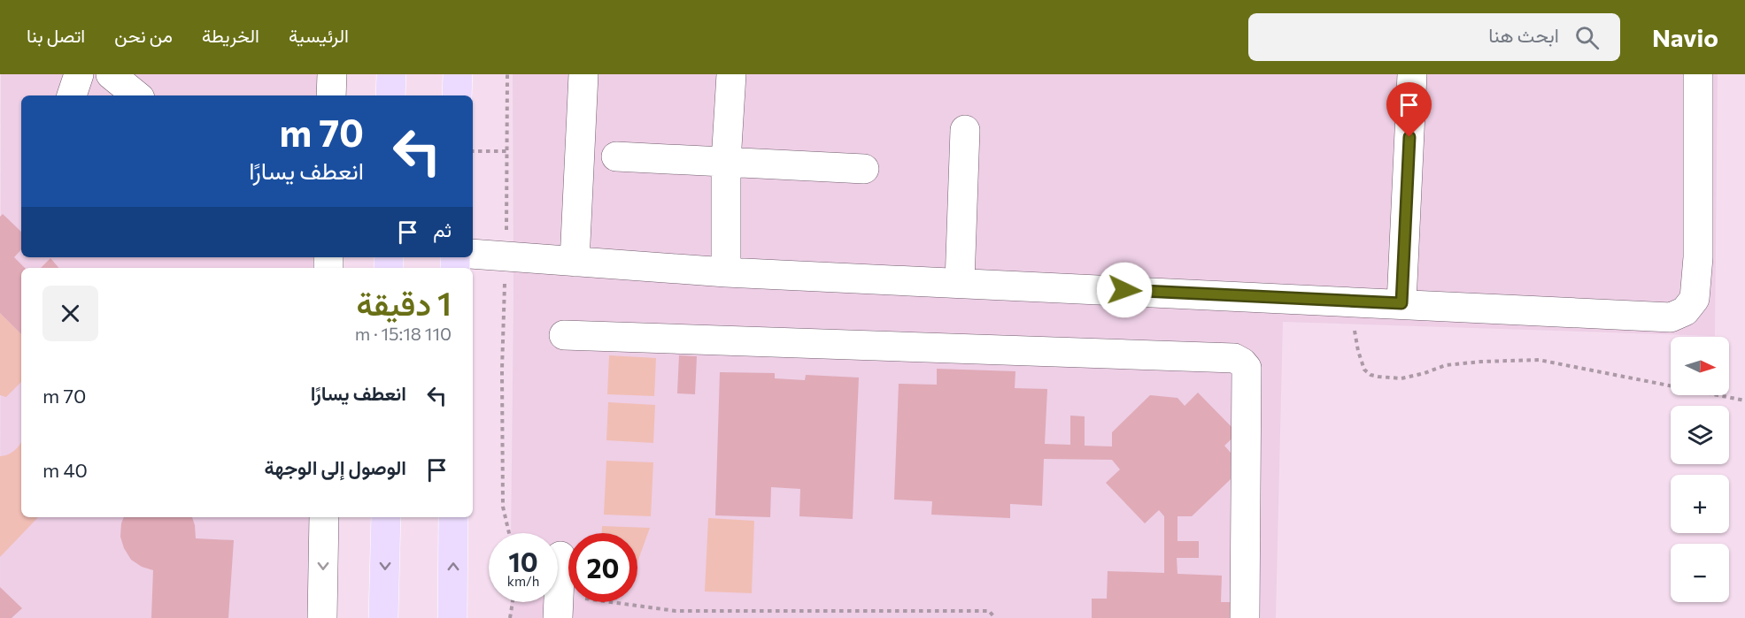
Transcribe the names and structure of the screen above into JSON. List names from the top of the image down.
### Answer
{
  "north": "right",
  "page": {
    "header": "Navio",
    "search": "ابحث هنا",
    "nav": [
      "الرئيسية",
      "الخريطة",
      "من نحن",
      "اتصل بنا"
    ],
    "turn": ["70 m", "انعطف يسارًا"],
    "then": "ثم",
    "heading": ["1 دقيقة", "110 m · 15:18"],
    "map_buttons": ["+", "−"],
    "list": [
      {
        "name": "انعطف يسارًا",
        "value": "70 m"
      },
      {
        "name": "الوصول إلى الوجهة",
        "value": "40 m"
      }
    ],
    "speed": "10 km/h",
    "limit": "20"
  }
}
